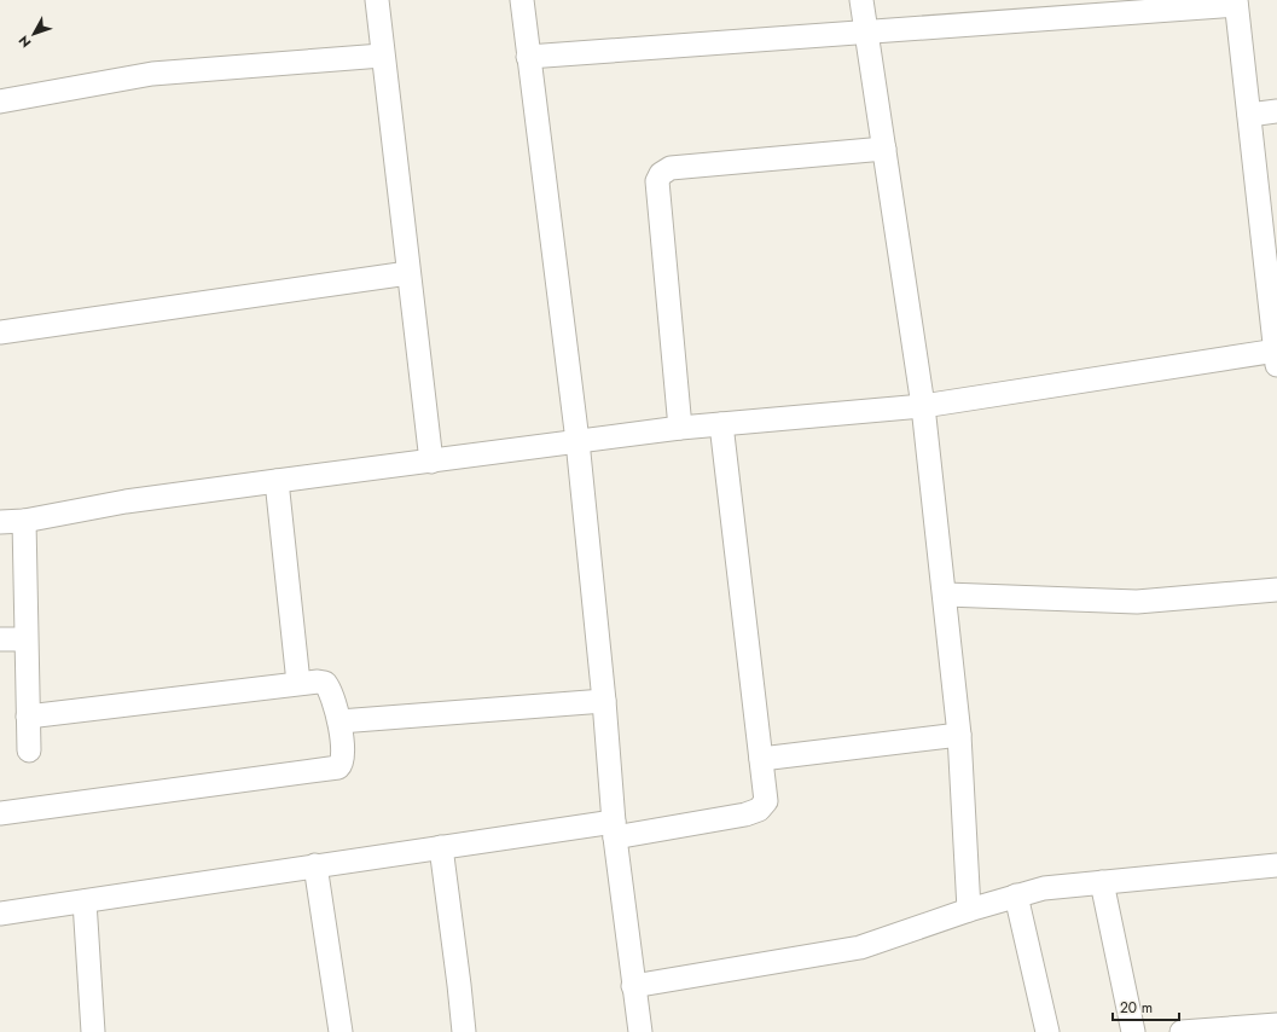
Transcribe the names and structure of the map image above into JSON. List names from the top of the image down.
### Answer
{
  "scale_bar": "20 m",
  "north": "bottom left"
}
